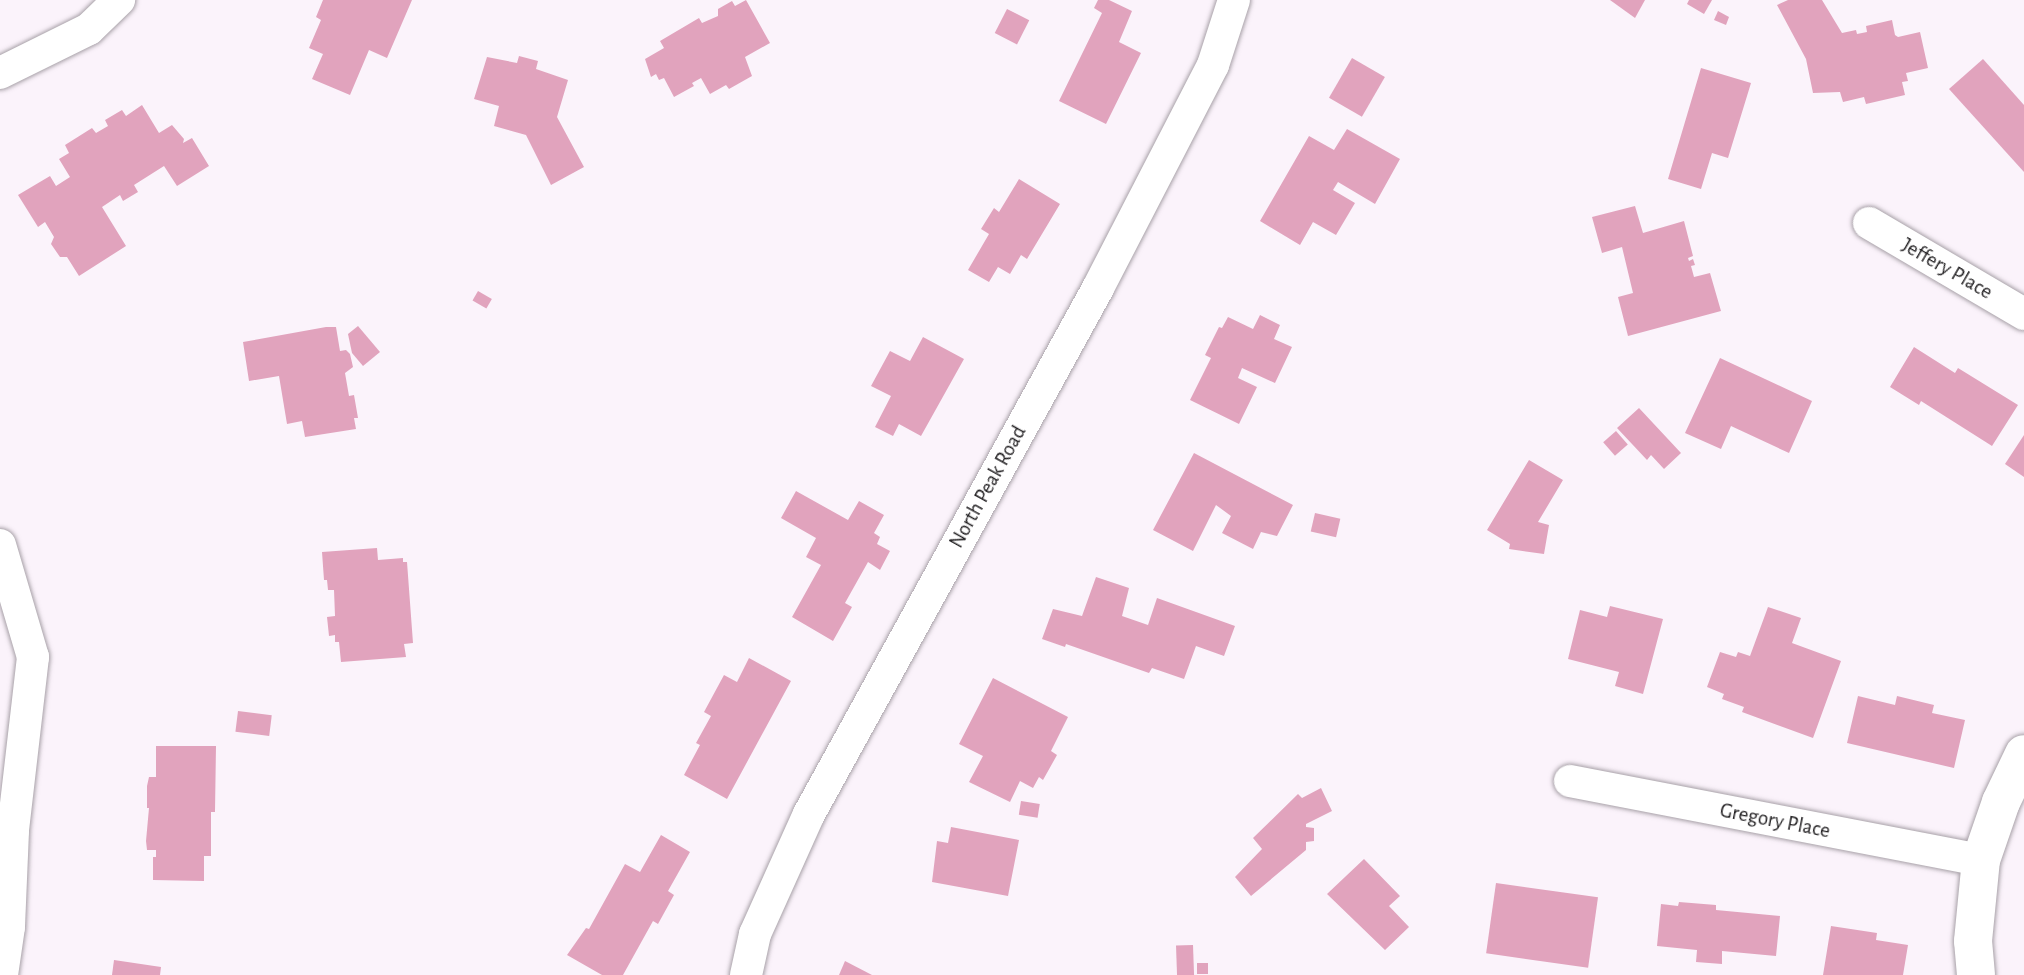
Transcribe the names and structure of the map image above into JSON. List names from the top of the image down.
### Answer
{
  "streets": {
    "street": ["Jeffery Place", "North Peak Road", "Gregory Place"]
  }
}
